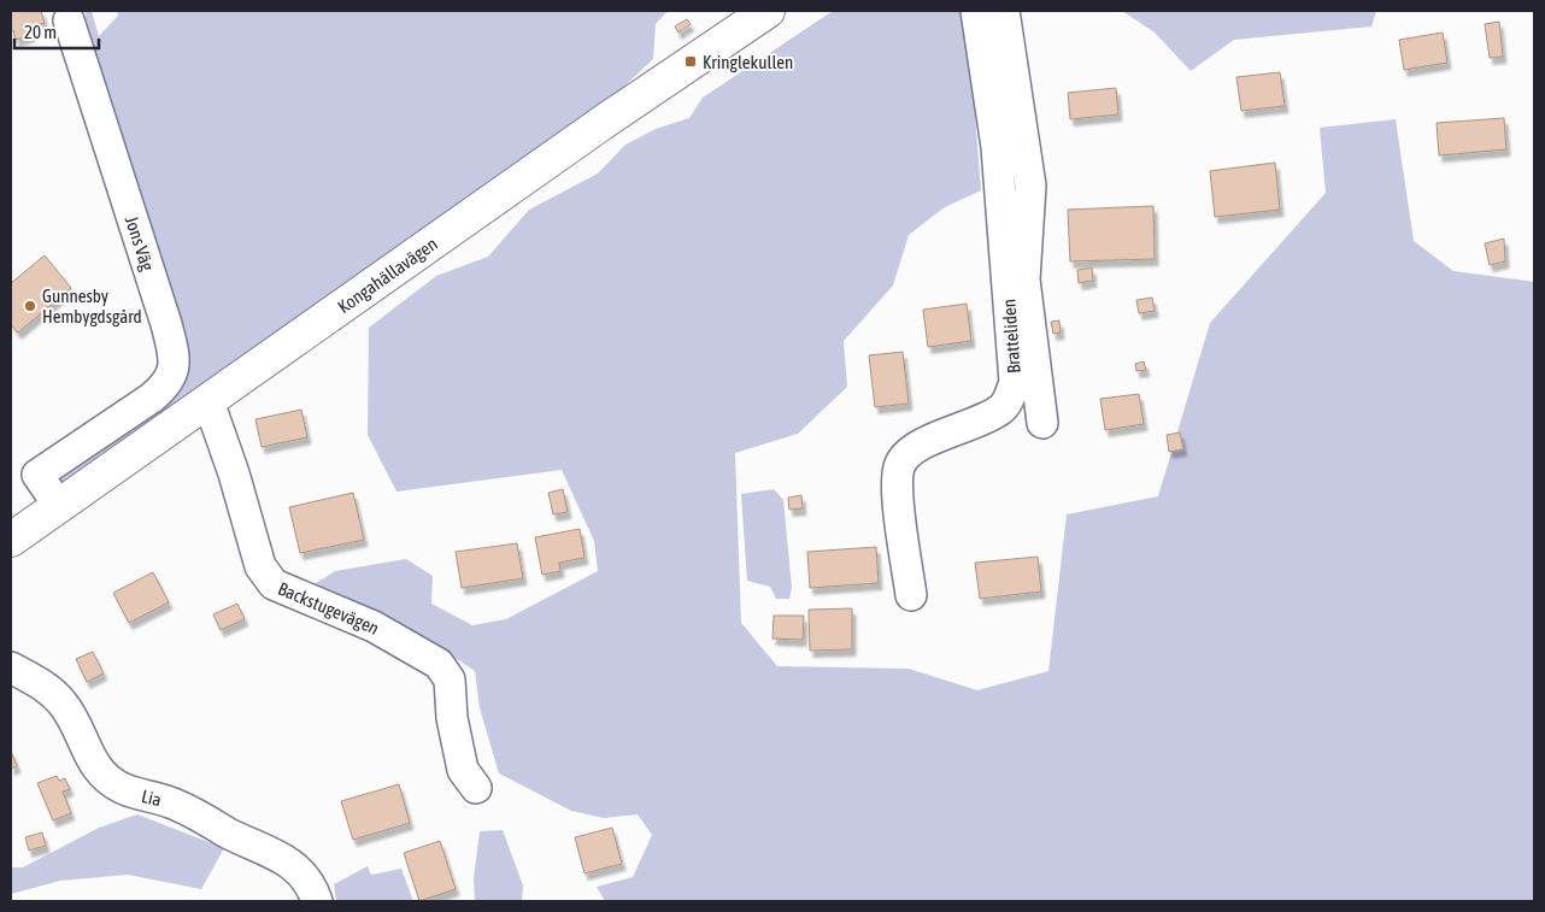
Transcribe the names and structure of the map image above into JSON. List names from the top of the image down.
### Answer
{
  "streets": {
    "main road": ["Kongahällavägen"],
    "street": [
      "Jons Väg",
      "Bratteliden",
      "Backstugevägen",
      "Lia"
    ]
  },
  "crossings": [
    ["Jons Väg", "Kongahällavägen"],
    ["Kongahällavägen", "Backstugevägen"]
  ],
  "places": {
    "transit": ["Kringlekullen"],
    "other": ["Gunnesby Hembygdsgård"]
  },
  "scale_bar": "20 m"
}
